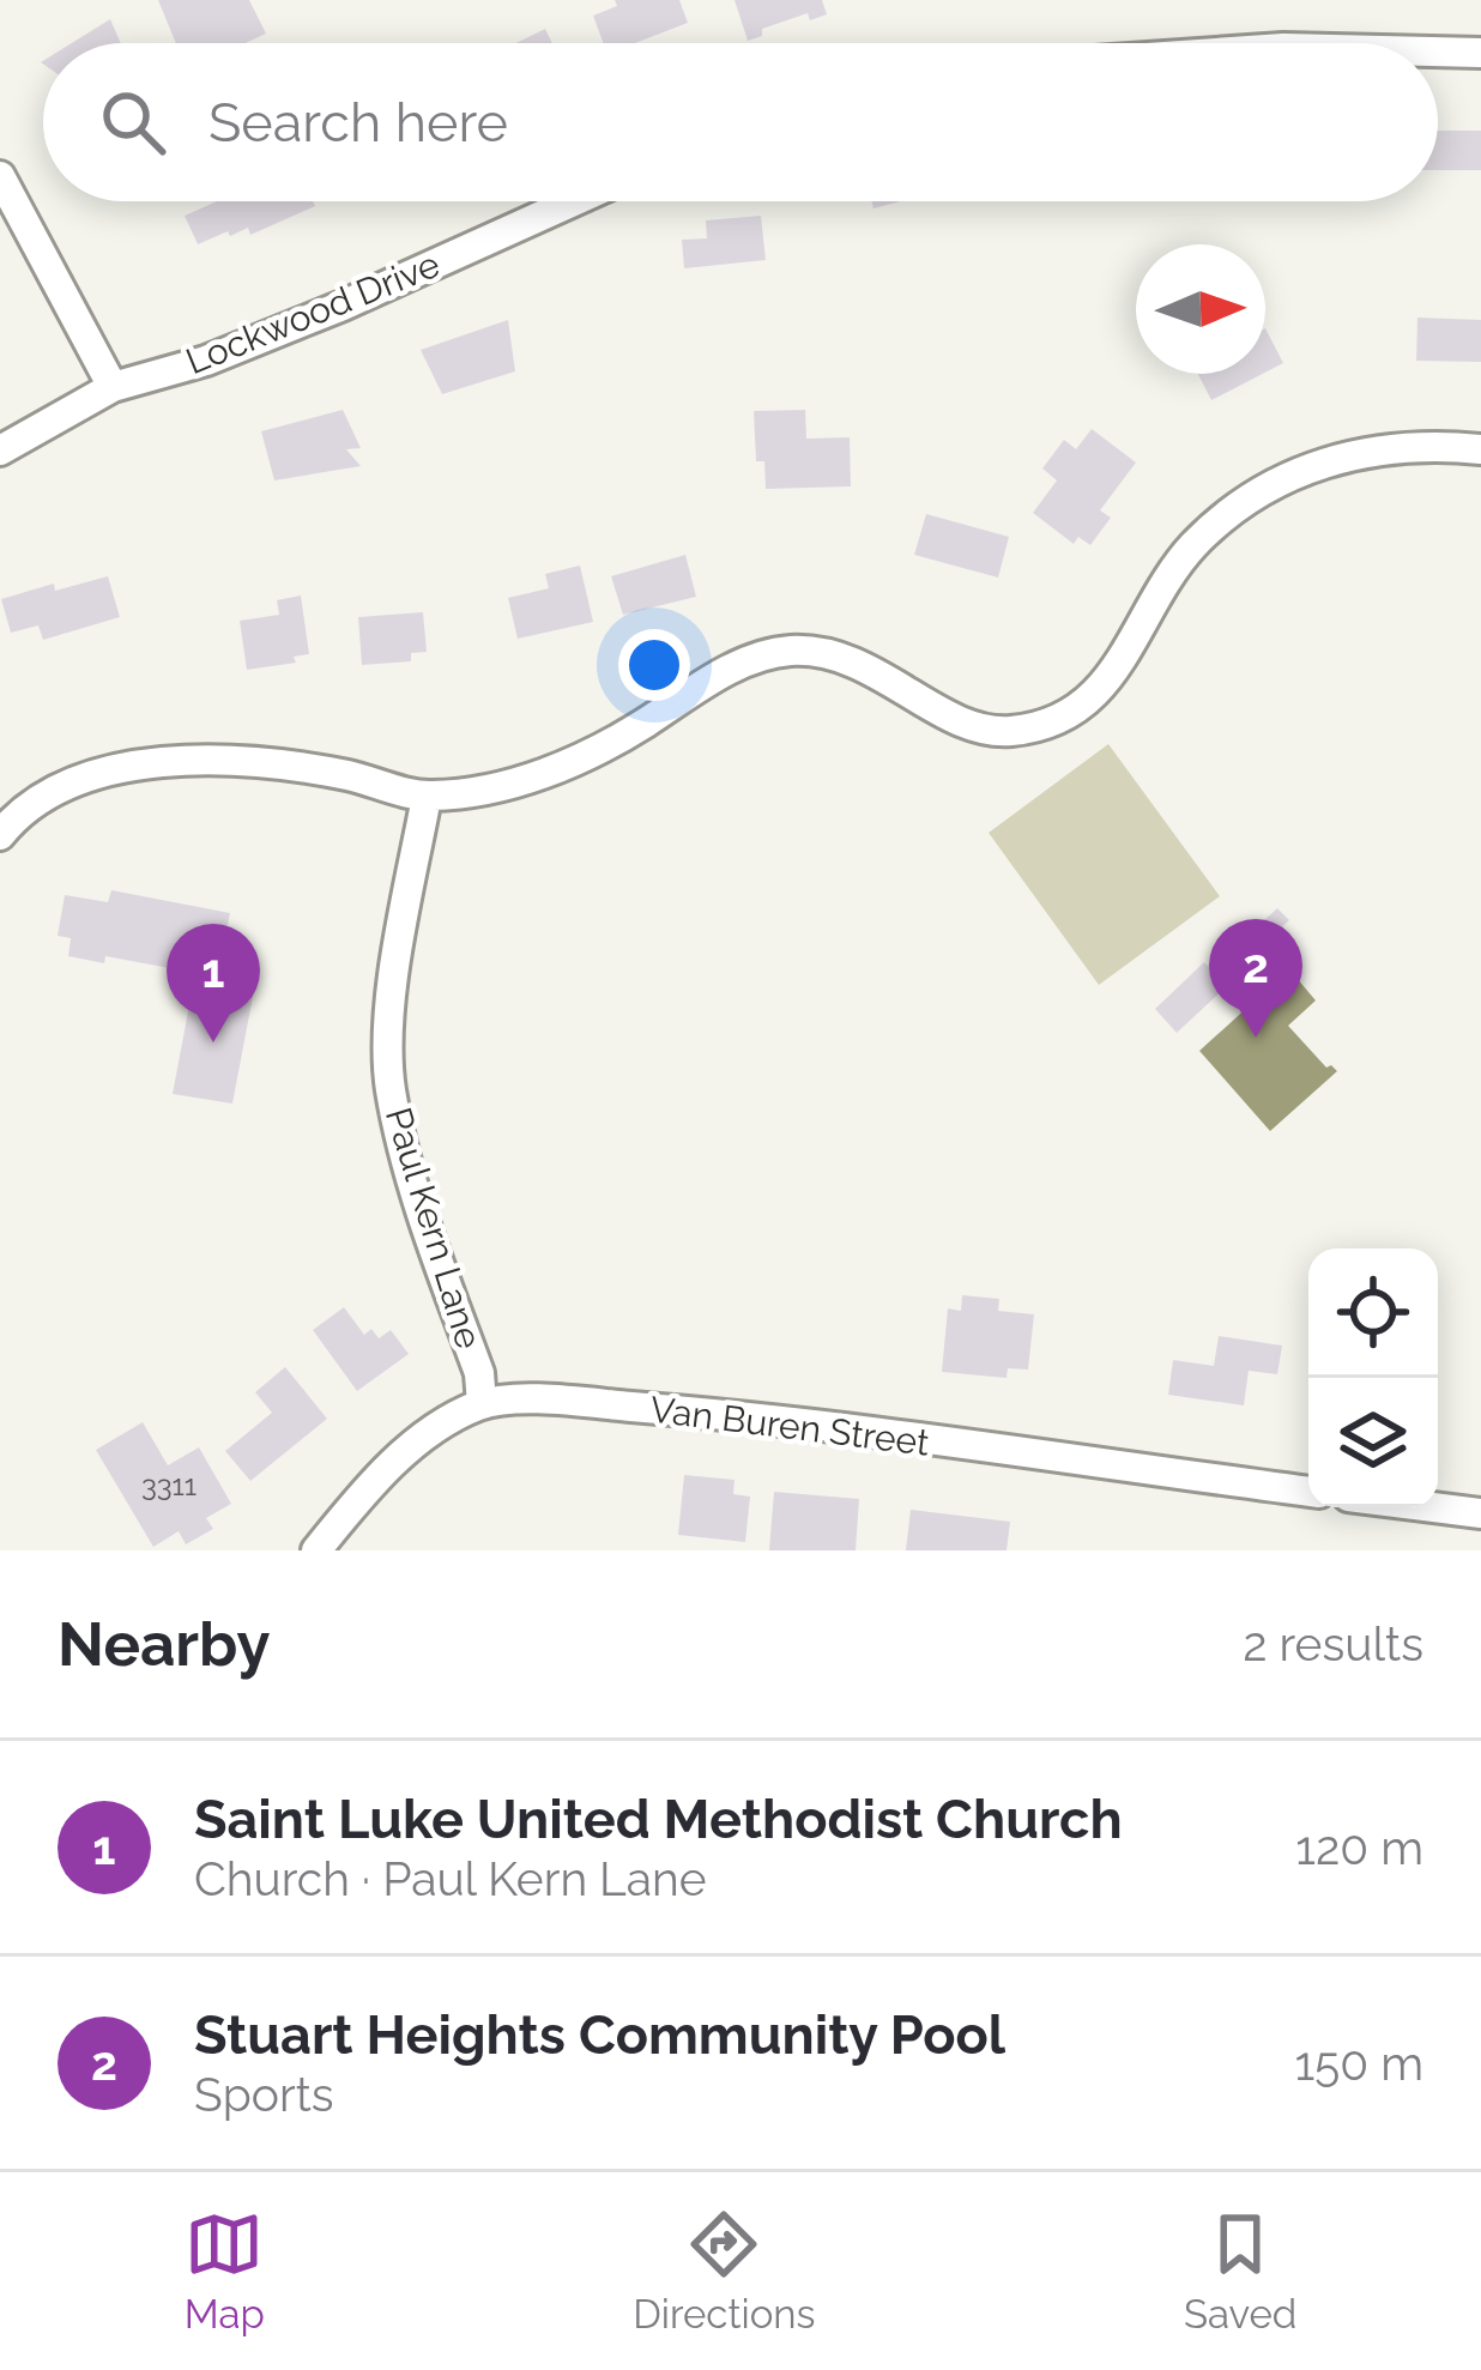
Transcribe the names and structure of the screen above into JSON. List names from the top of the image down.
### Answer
{
  "streets": {
    "street": ["Lockwood Drive", "Paul Kern Lane", "Van Buren Street"]
  },
  "crossings": [
    ["Paul Kern Lane", "Van Buren Street"]
  ],
  "house_numbers": ["3311"],
  "north": "right",
  "page": {
    "search": "Search here",
    "pins": ["2", "1"],
    "heading": ["Nearby", "2 results"],
    "list": [
      {
        "mark": "1",
        "name": "Saint Luke United Methodist Church",
        "note": "Church · Paul Kern Lane",
        "value": "120 m"
      },
      {
        "mark": "2",
        "name": "Stuart Heights Community Pool",
        "note": "Sports",
        "value": "150 m"
      }
    ],
    "nav": ["Map", "Directions", "Saved"]
  }
}
